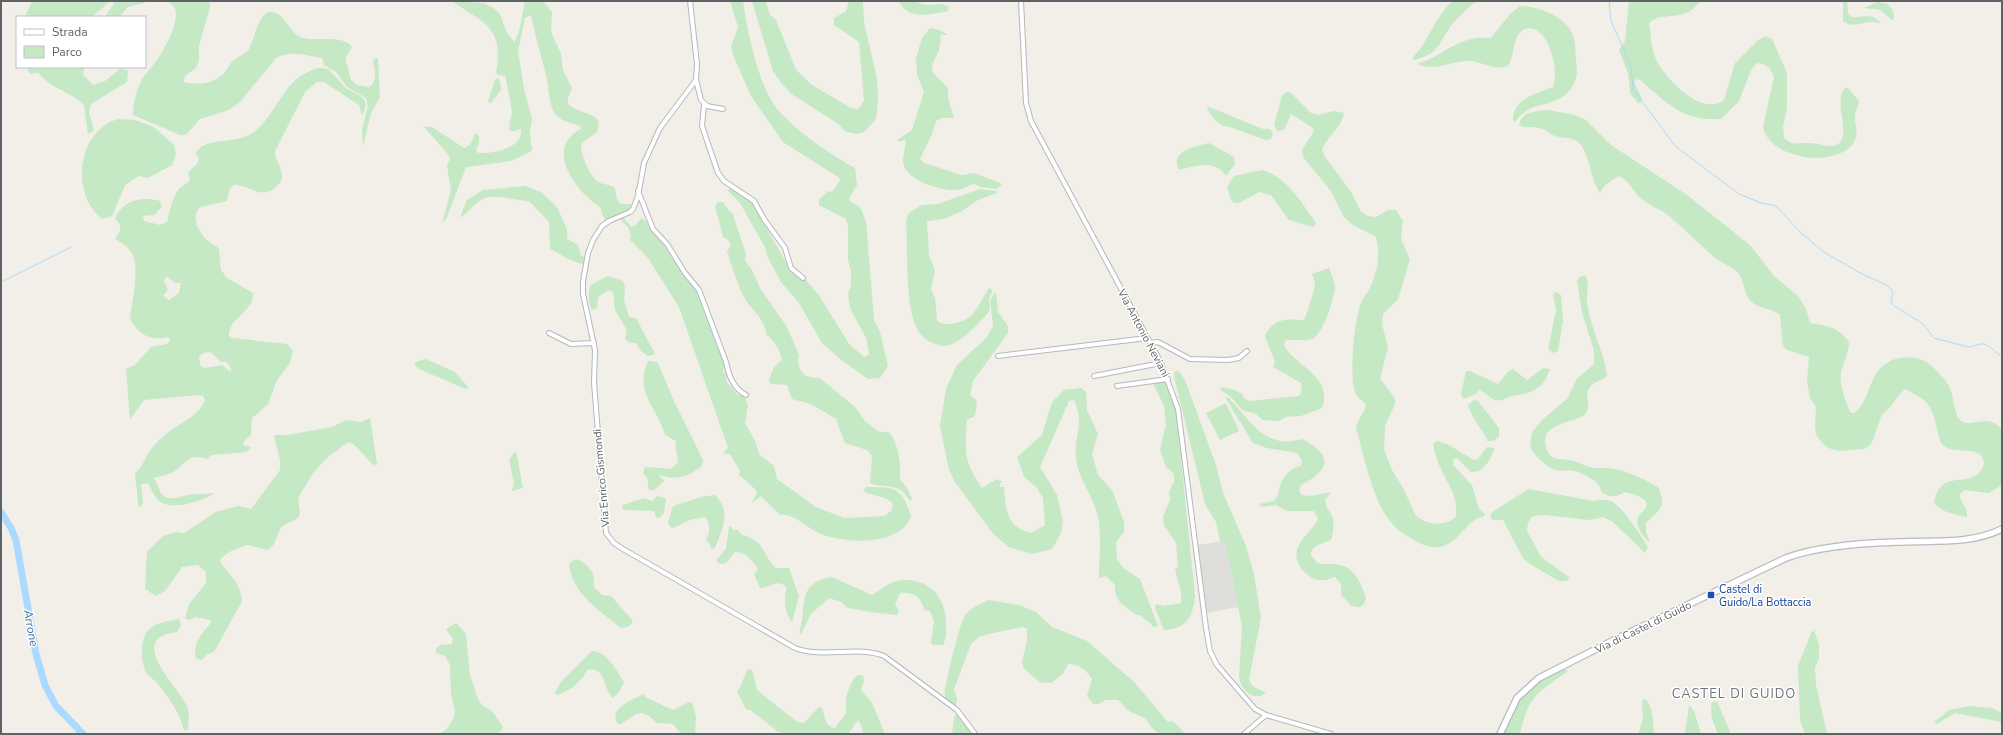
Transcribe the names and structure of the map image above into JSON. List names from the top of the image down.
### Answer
{
  "streets": {
    "street": ["Via Antonio Neviani", "Via Enrico Gismondi", "Via di Castel di Guido"]
  },
  "districts": ["CASTEL DI GUIDO"],
  "water": ["Arrone"],
  "places": {
    "transit": ["Castel di Guido/La Bottaccia"]
  },
  "legend": ["Strada", "Parco"]
}
